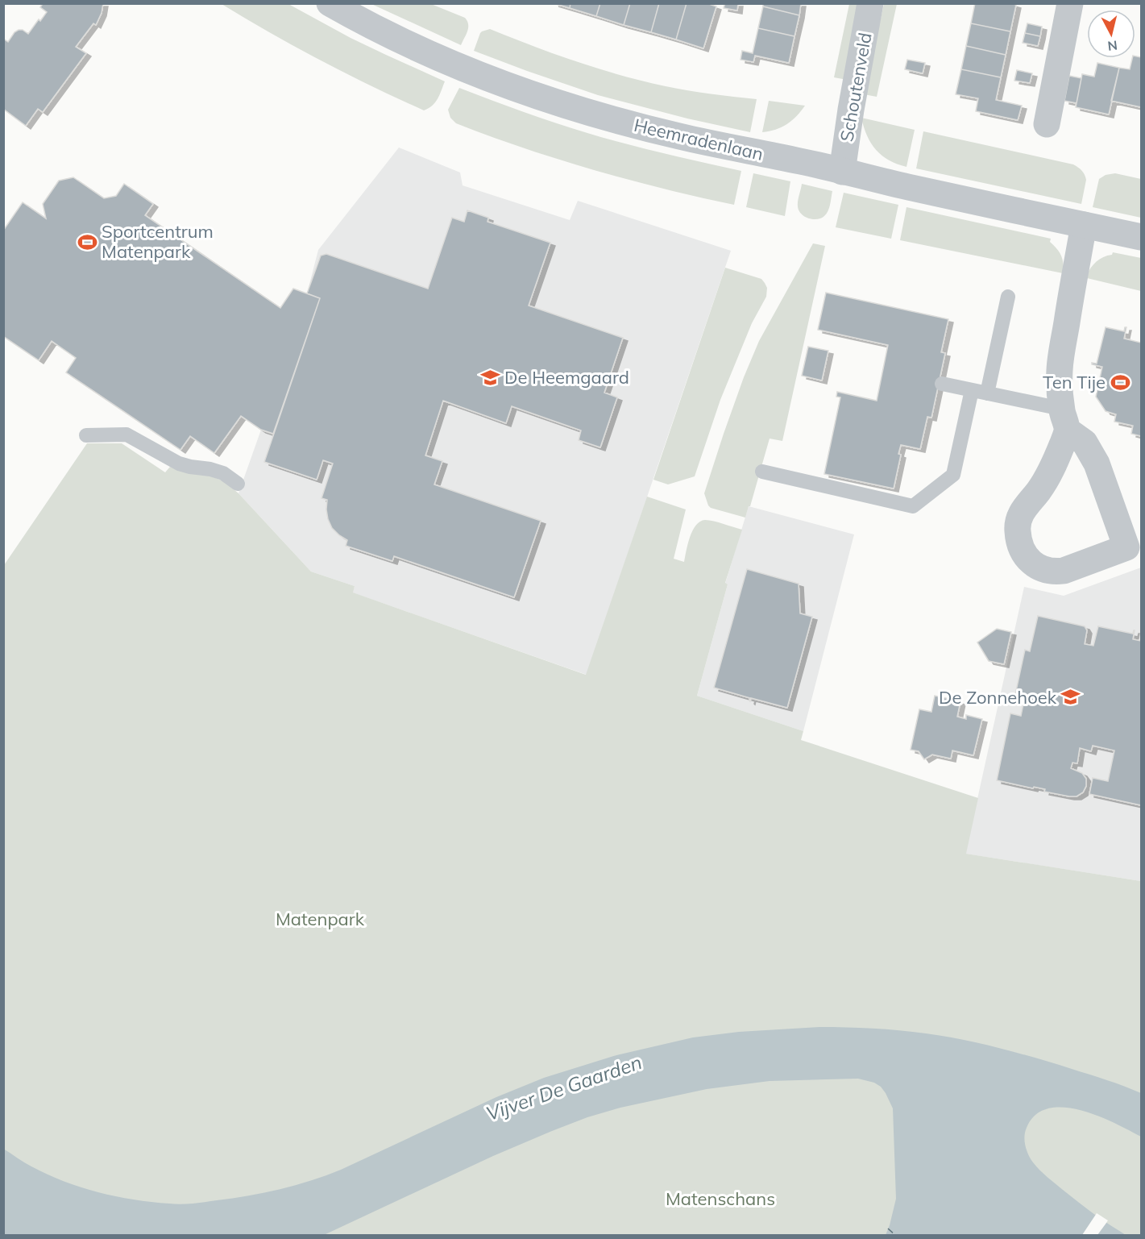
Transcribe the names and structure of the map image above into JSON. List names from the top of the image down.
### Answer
{
  "streets": {
    "street": ["Schoutenveld", "Heemradenlaan"]
  },
  "crossings": [
    ["Schoutenveld", "Heemradenlaan"]
  ],
  "water": ["Vijver De Gaarden"],
  "parks": ["Matenpark", "Matenschans"],
  "places": {
    "sports": ["Sportcentrum Matenpark", "Ten Tije"],
    "school or university": ["De Heemgaard", "De Zonnehoek"]
  },
  "north": "bottom"
}
